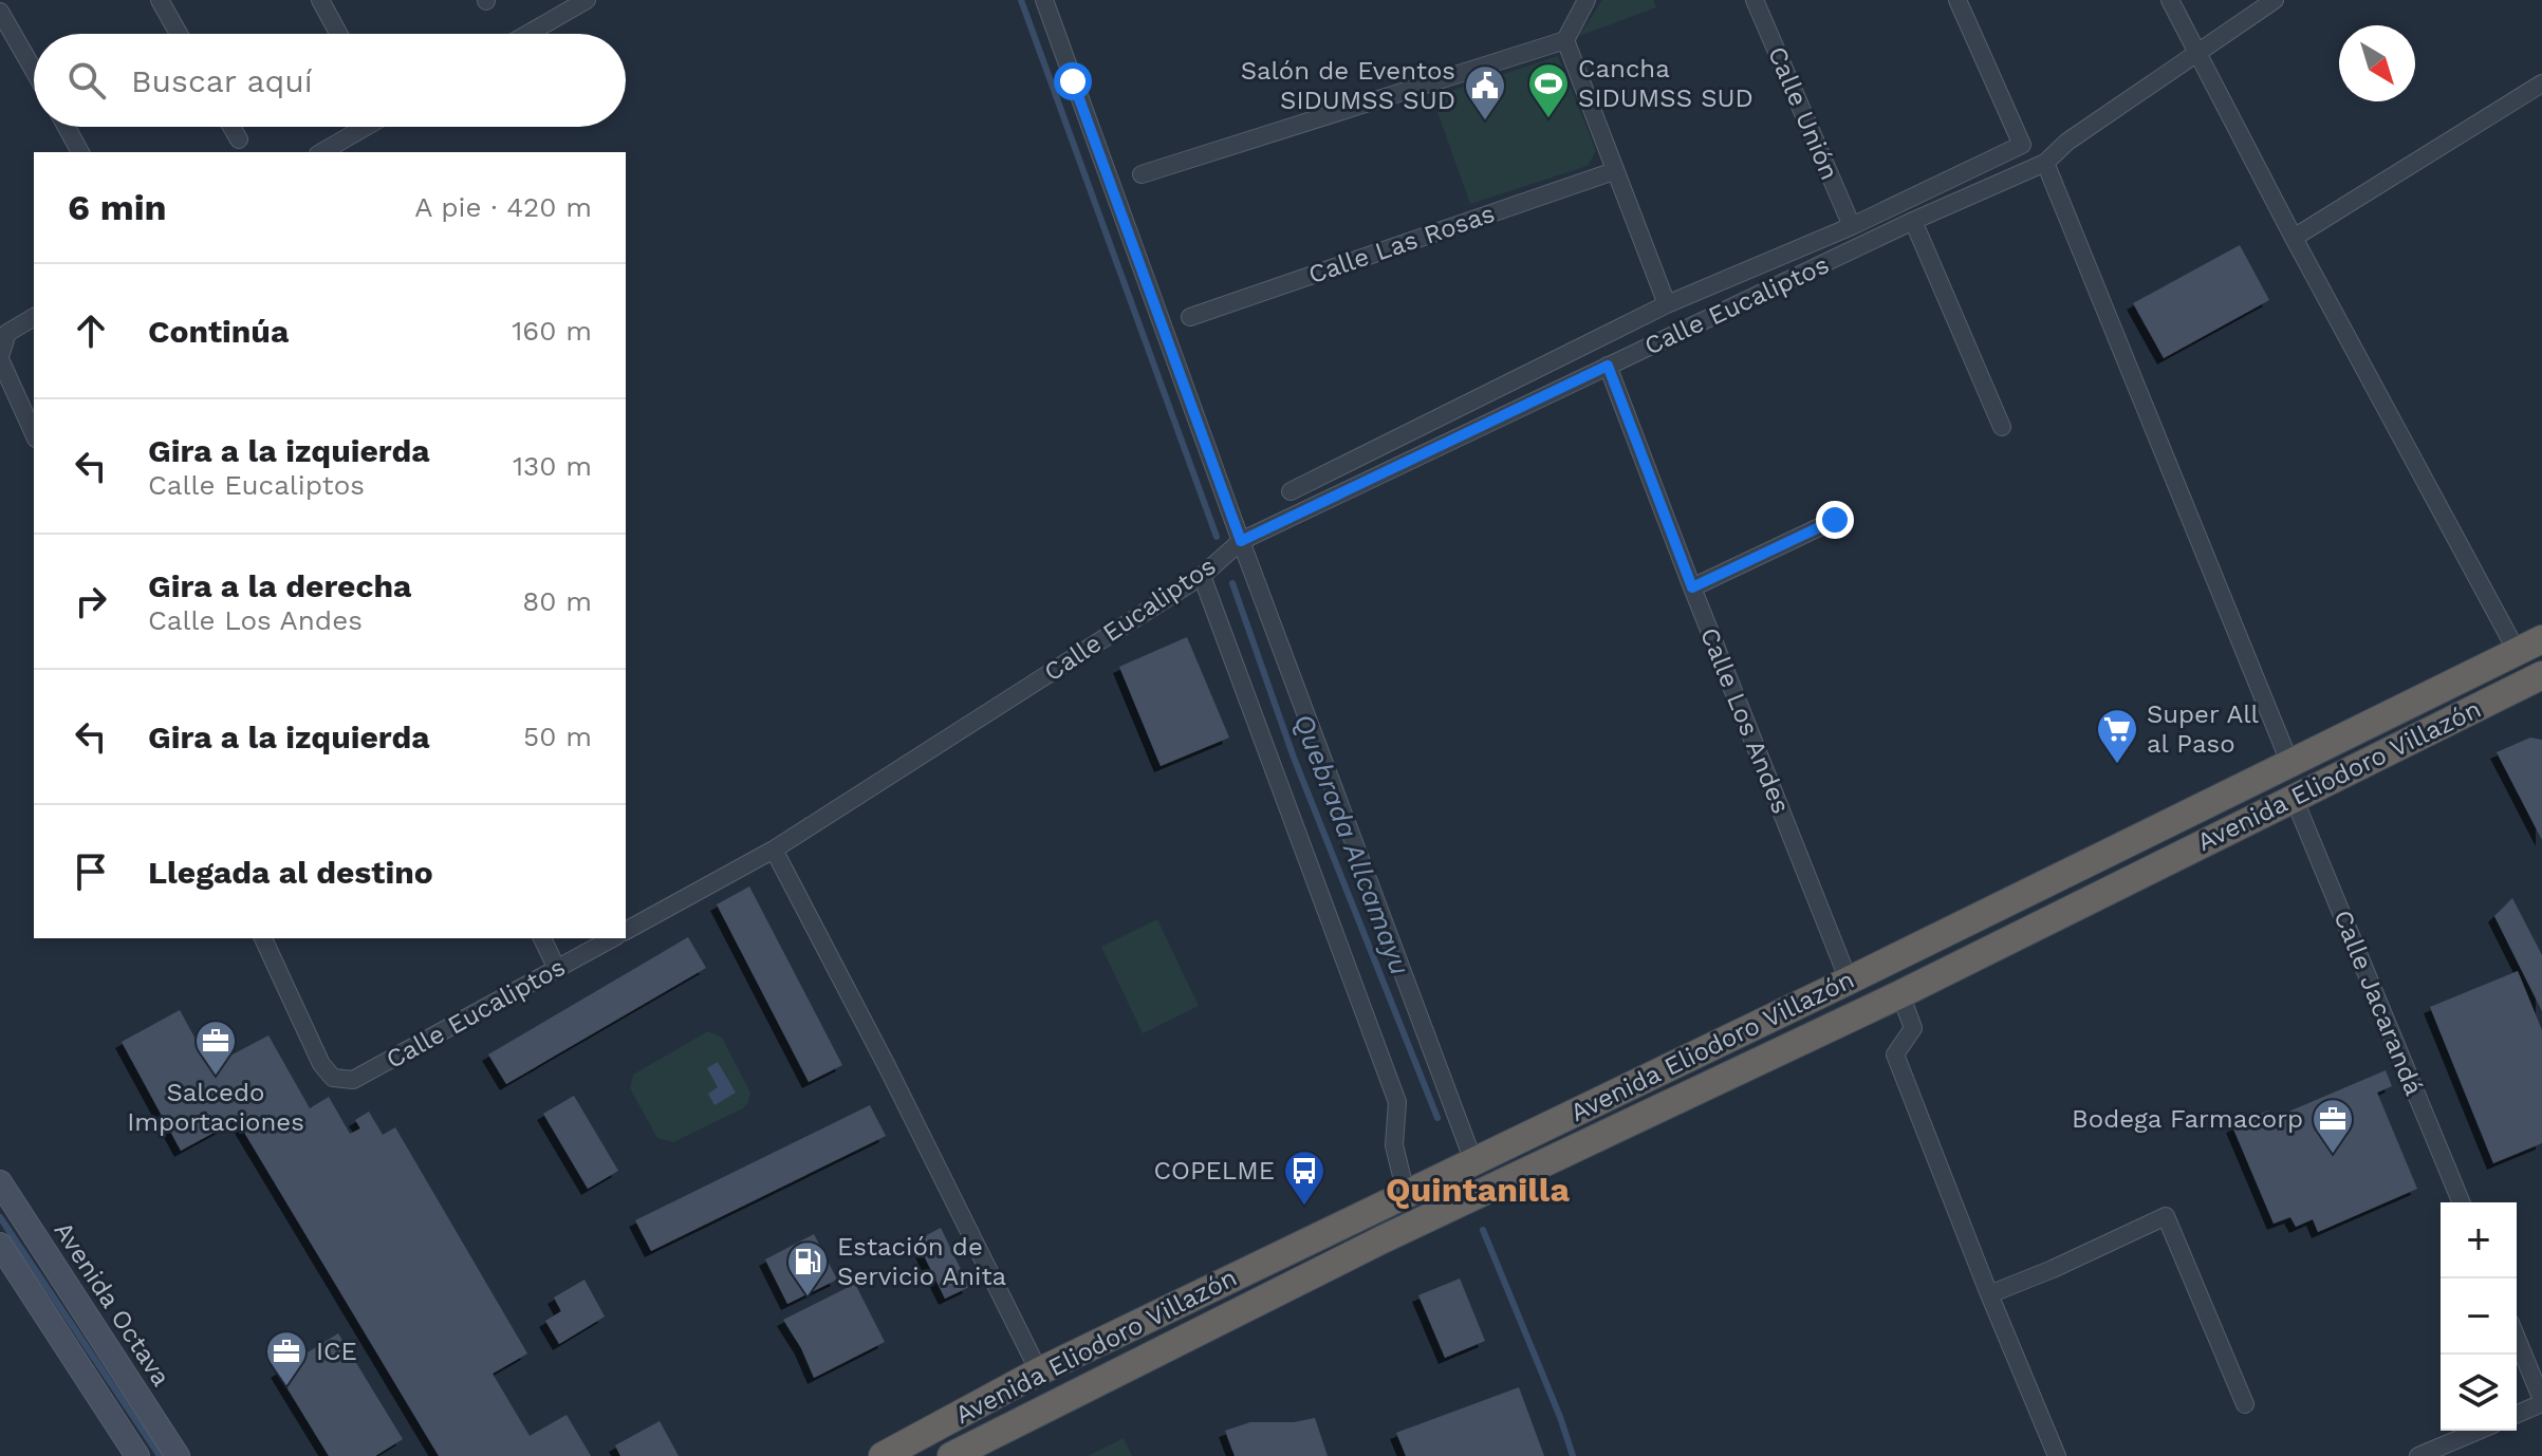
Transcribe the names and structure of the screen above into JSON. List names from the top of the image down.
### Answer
{
  "streets": {
    "highway": ["Avenida Eliodoro Villazón"],
    "main road": ["Avenida Octava"],
    "street": [
      "Calle Unión",
      "Calle Las Rosas",
      "Calle Eucaliptos",
      "Calle Los Andes",
      "Calle Jacarandá"
    ]
  },
  "crossings": [
    ["Calle Unión", "Calle Eucaliptos"],
    ["Calle Eucaliptos", "Calle Los Andes"],
    ["Calle Los Andes", "Avenida Eliodoro Villazón"],
    ["Avenida Eliodoro Villazón", "Calle Jacarandá"]
  ],
  "districts": ["Quintanilla"],
  "water": ["Quebrada Allcamayu"],
  "places": {
    "sports": ["Cancha SIDUMSS SUD"],
    "public building": ["Salón de Eventos SIDUMSS SUD"],
    "supermarket": ["Super All al Paso"],
    "office": ["Salcedo Importaciones", "Bodega Farmacorp", "ICE"],
    "bus stop": ["COPELME"],
    "fuel station": ["Estación de Servicio Anita"]
  },
  "north": "bottom right",
  "page": {
    "search": "Buscar aquí",
    "heading": ["6 min", "A pie · 420 m"],
    "list": [
      ["Continúa", "160 m"],
      ["Gira a la izquierda", "Calle Eucaliptos", "130 m"],
      ["Gira a la derecha", "Calle Los Andes", "80 m"],
      ["Gira a la izquierda", "50 m"],
      "Llegada al destino"
    ],
    "map_buttons": ["+", "−"]
  }
}
